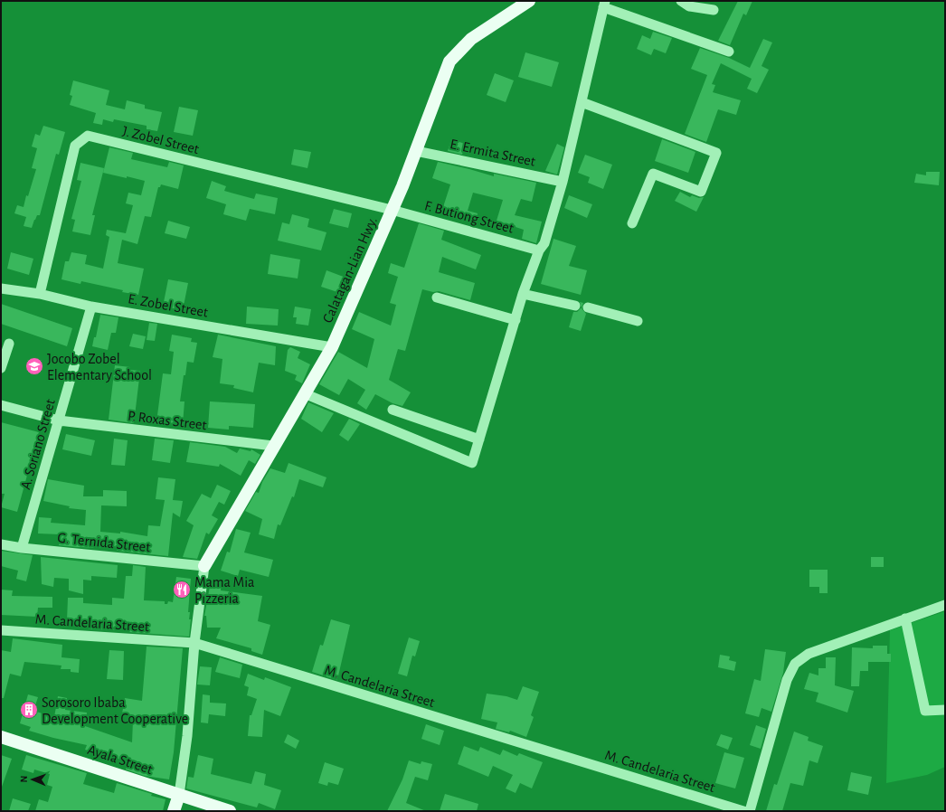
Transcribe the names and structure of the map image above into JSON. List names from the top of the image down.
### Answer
{
  "streets": {
    "main road": ["Calatagan-Lian Hwy.", "Ayala Street"],
    "street": [
      "J. Zobel Street",
      "E. Ermita Street",
      "F. Butiong Street",
      "E. Zobel Street",
      "P. Roxas Street",
      "A. Soriano Street",
      "G. Ternida Street",
      "M. Candelaria Street"
    ]
  },
  "crossings": [
    ["J. Zobel Street", "F. Butiong Street"],
    ["J. Zobel Street", "Calatagan-Lian Hwy."],
    ["J. Zobel Street", "E. Zobel Street"],
    ["E. Ermita Street", "Calatagan-Lian Hwy."],
    ["F. Butiong Street", "Calatagan-Lian Hwy."],
    ["Calatagan-Lian Hwy.", "E. Zobel Street"],
    ["Calatagan-Lian Hwy.", "P. Roxas Street"],
    ["Calatagan-Lian Hwy.", "G. Ternida Street"],
    ["E. Zobel Street", "A. Soriano Street"],
    ["P. Roxas Street", "A. Soriano Street"],
    ["A. Soriano Street", "G. Ternida Street"]
  ],
  "places": {
    "school or university": ["Jocobo Zobel Elementary School"],
    "restaurant": ["Mama Mia Pizzeria"],
    "building": ["Sorosoro Ibaba Development Cooperative"]
  },
  "north": "left"
}
